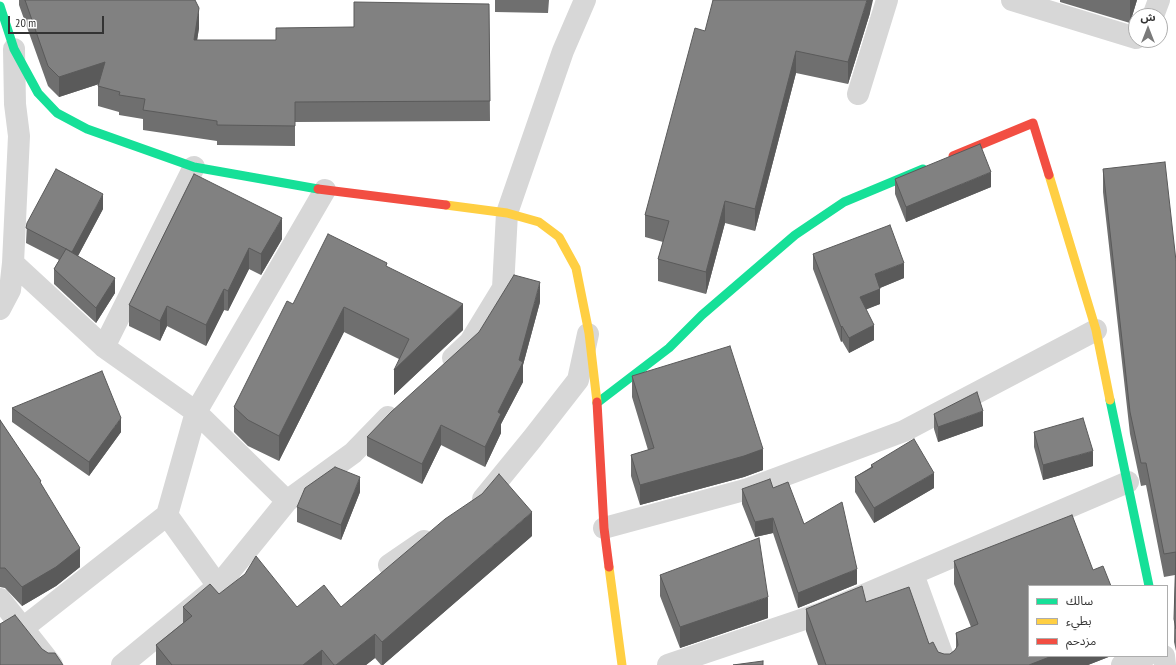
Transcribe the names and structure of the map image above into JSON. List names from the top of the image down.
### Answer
{
  "legend": ["سالك", "بطيء", "مزدحم"],
  "scale_bar": "20 m",
  "north": "top"
}
